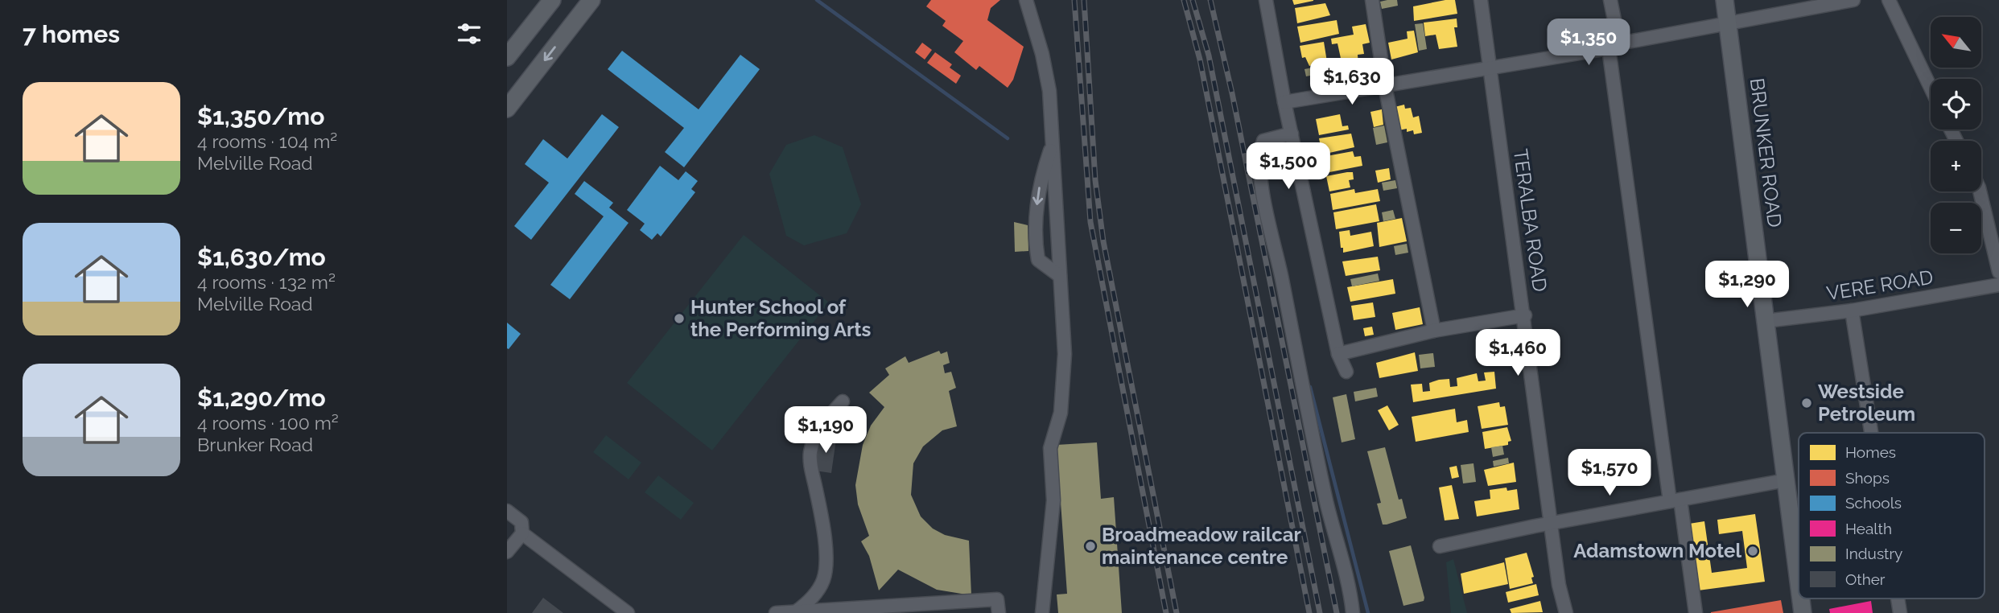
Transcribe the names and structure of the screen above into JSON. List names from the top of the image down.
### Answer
{
  "streets": {
    "main road": ["BRUNKER ROAD"],
    "street": ["TERALBA ROAD", "VERE ROAD"]
  },
  "crossings": [
    ["BRUNKER ROAD", "VERE ROAD"]
  ],
  "places": [
    "Hunter School of the Performing Arts",
    "Westside Petroleum",
    "Broadmeadow railcar maintenance centre",
    "Adamstown Motel"
  ],
  "legend": [
    "Homes",
    "Shops",
    "Schools",
    "Health",
    "Industry",
    "Other"
  ],
  "north": "top left",
  "page": {
    "heading": "7 homes",
    "map_buttons": ["+", "−"],
    "price": [
      "$1,350",
      "$1,630",
      "$1,500",
      "$1,290",
      "$1,460",
      "$1,190",
      "$1,570"
    ],
    "list": [
      {
        "name": "$1,350/mo",
        "note": "4 rooms · 104 m² · Melville Road"
      },
      {
        "name": "$1,630/mo",
        "note": "4 rooms · 132 m² · Melville Road"
      },
      {
        "name": "$1,290/mo",
        "note": "4 rooms · 100 m² · Brunker Road"
      }
    ]
  }
}
